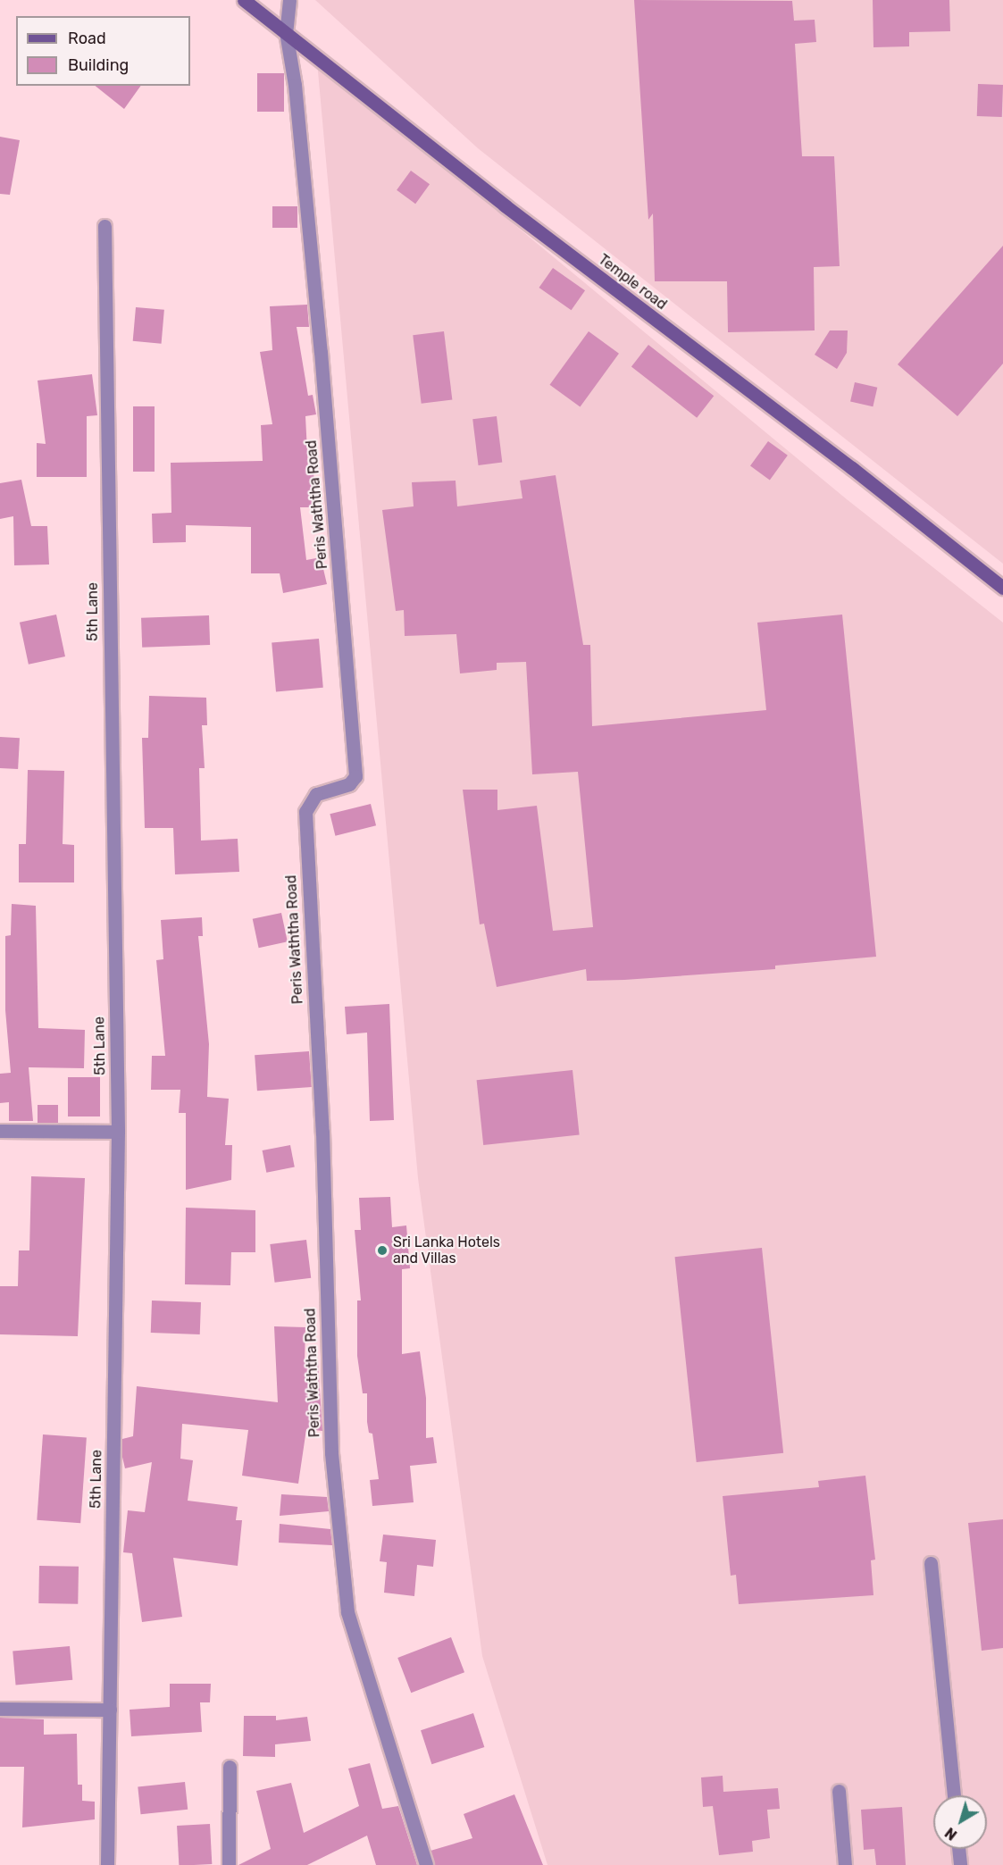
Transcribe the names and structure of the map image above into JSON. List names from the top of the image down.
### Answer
{
  "streets": {
    "street": ["Temple road", "Peris Waththa Road", "5th Lane"]
  },
  "crossings": [
    ["Temple road", "Peris Waththa Road"]
  ],
  "places": ["Sri Lanka Hotels and Villas"],
  "legend": ["Road", "Building"],
  "north": "bottom left"
}
